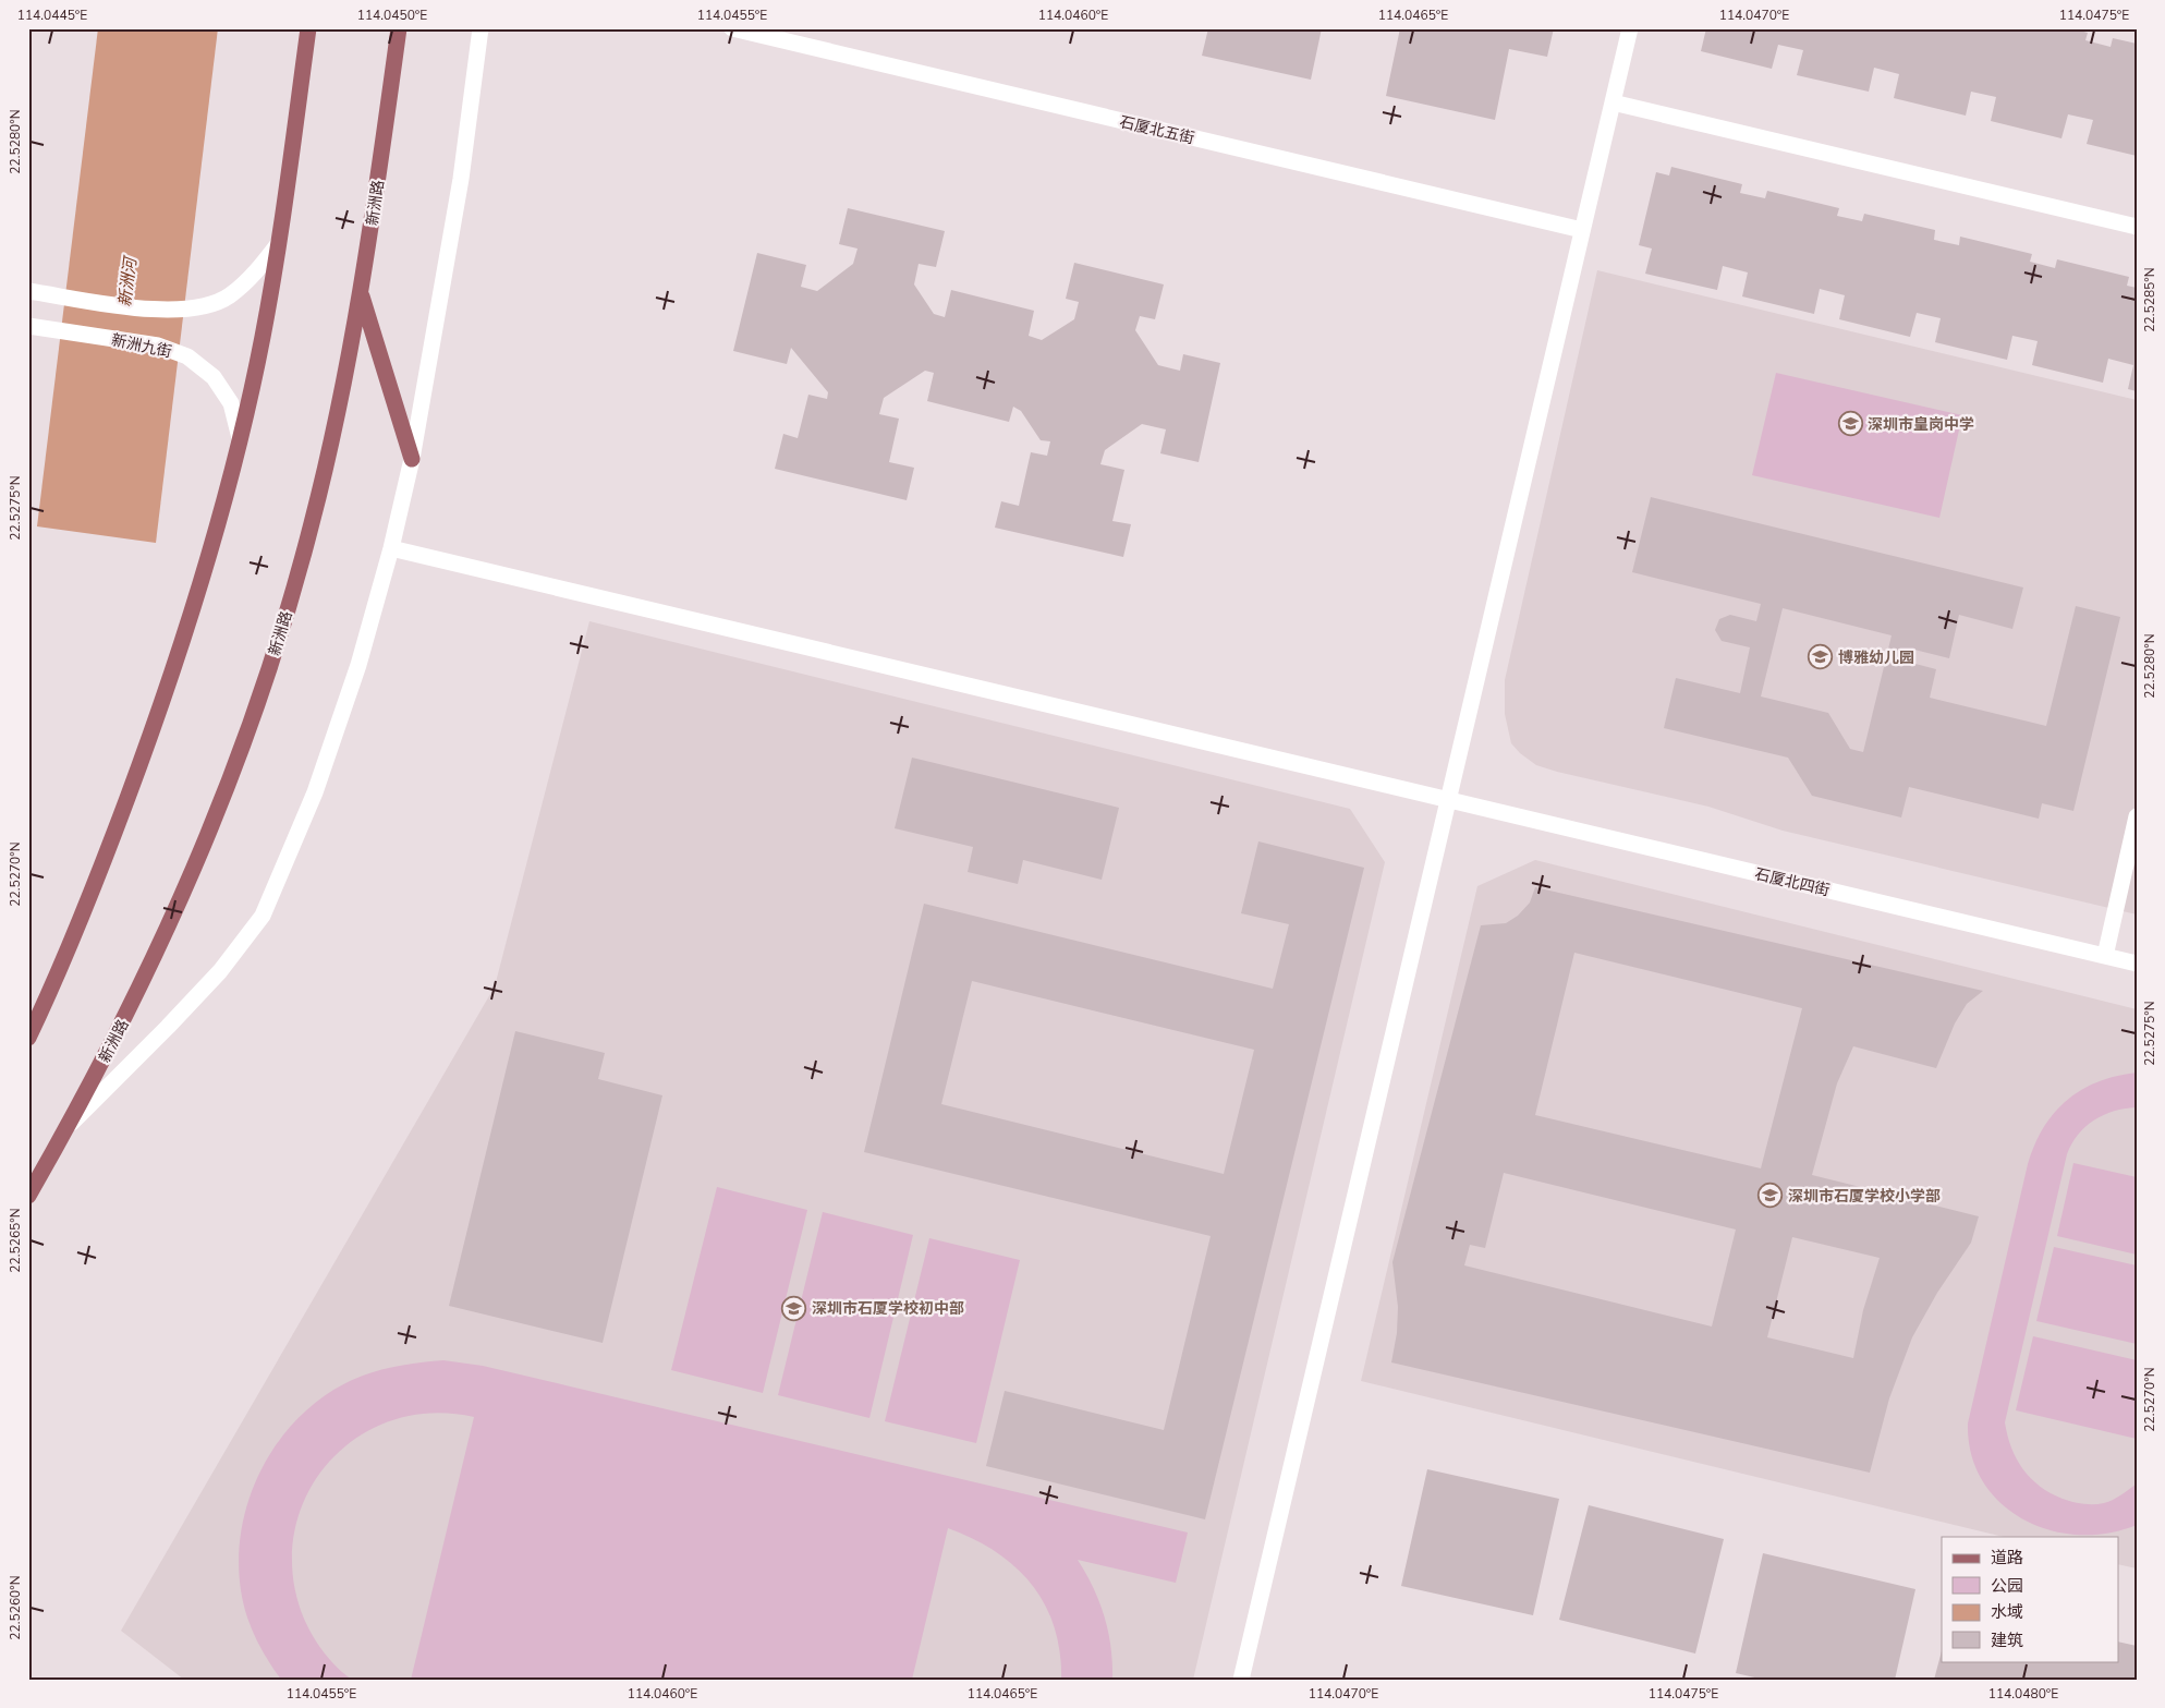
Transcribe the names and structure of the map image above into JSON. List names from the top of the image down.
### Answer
{
  "streets": {
    "main road": ["新洲路"],
    "street": ["石厦北五街", "新洲九街", "石厦北四街"]
  },
  "water": ["新洲河"],
  "places": {
    "school or university": [
      "深圳市皇岗中学",
      "博雅幼儿园",
      "深圳市石厦学校小学部",
      "深圳市石厦学校初中部"
    ]
  },
  "legend": [
    "道路",
    "公园",
    "水域",
    "建筑"
  ],
  "coordinates": [
    "114.0445°E",
    "114.0450°E",
    "114.0455°E",
    "114.0460°E",
    "114.0465°E",
    "114.0470°E",
    "114.0475°E",
    "22.5280°N",
    "22.5285°N",
    "22.5275°N",
    "22.5270°N",
    "22.5265°N",
    "22.5260°N",
    "114.0480°E"
  ]
}
